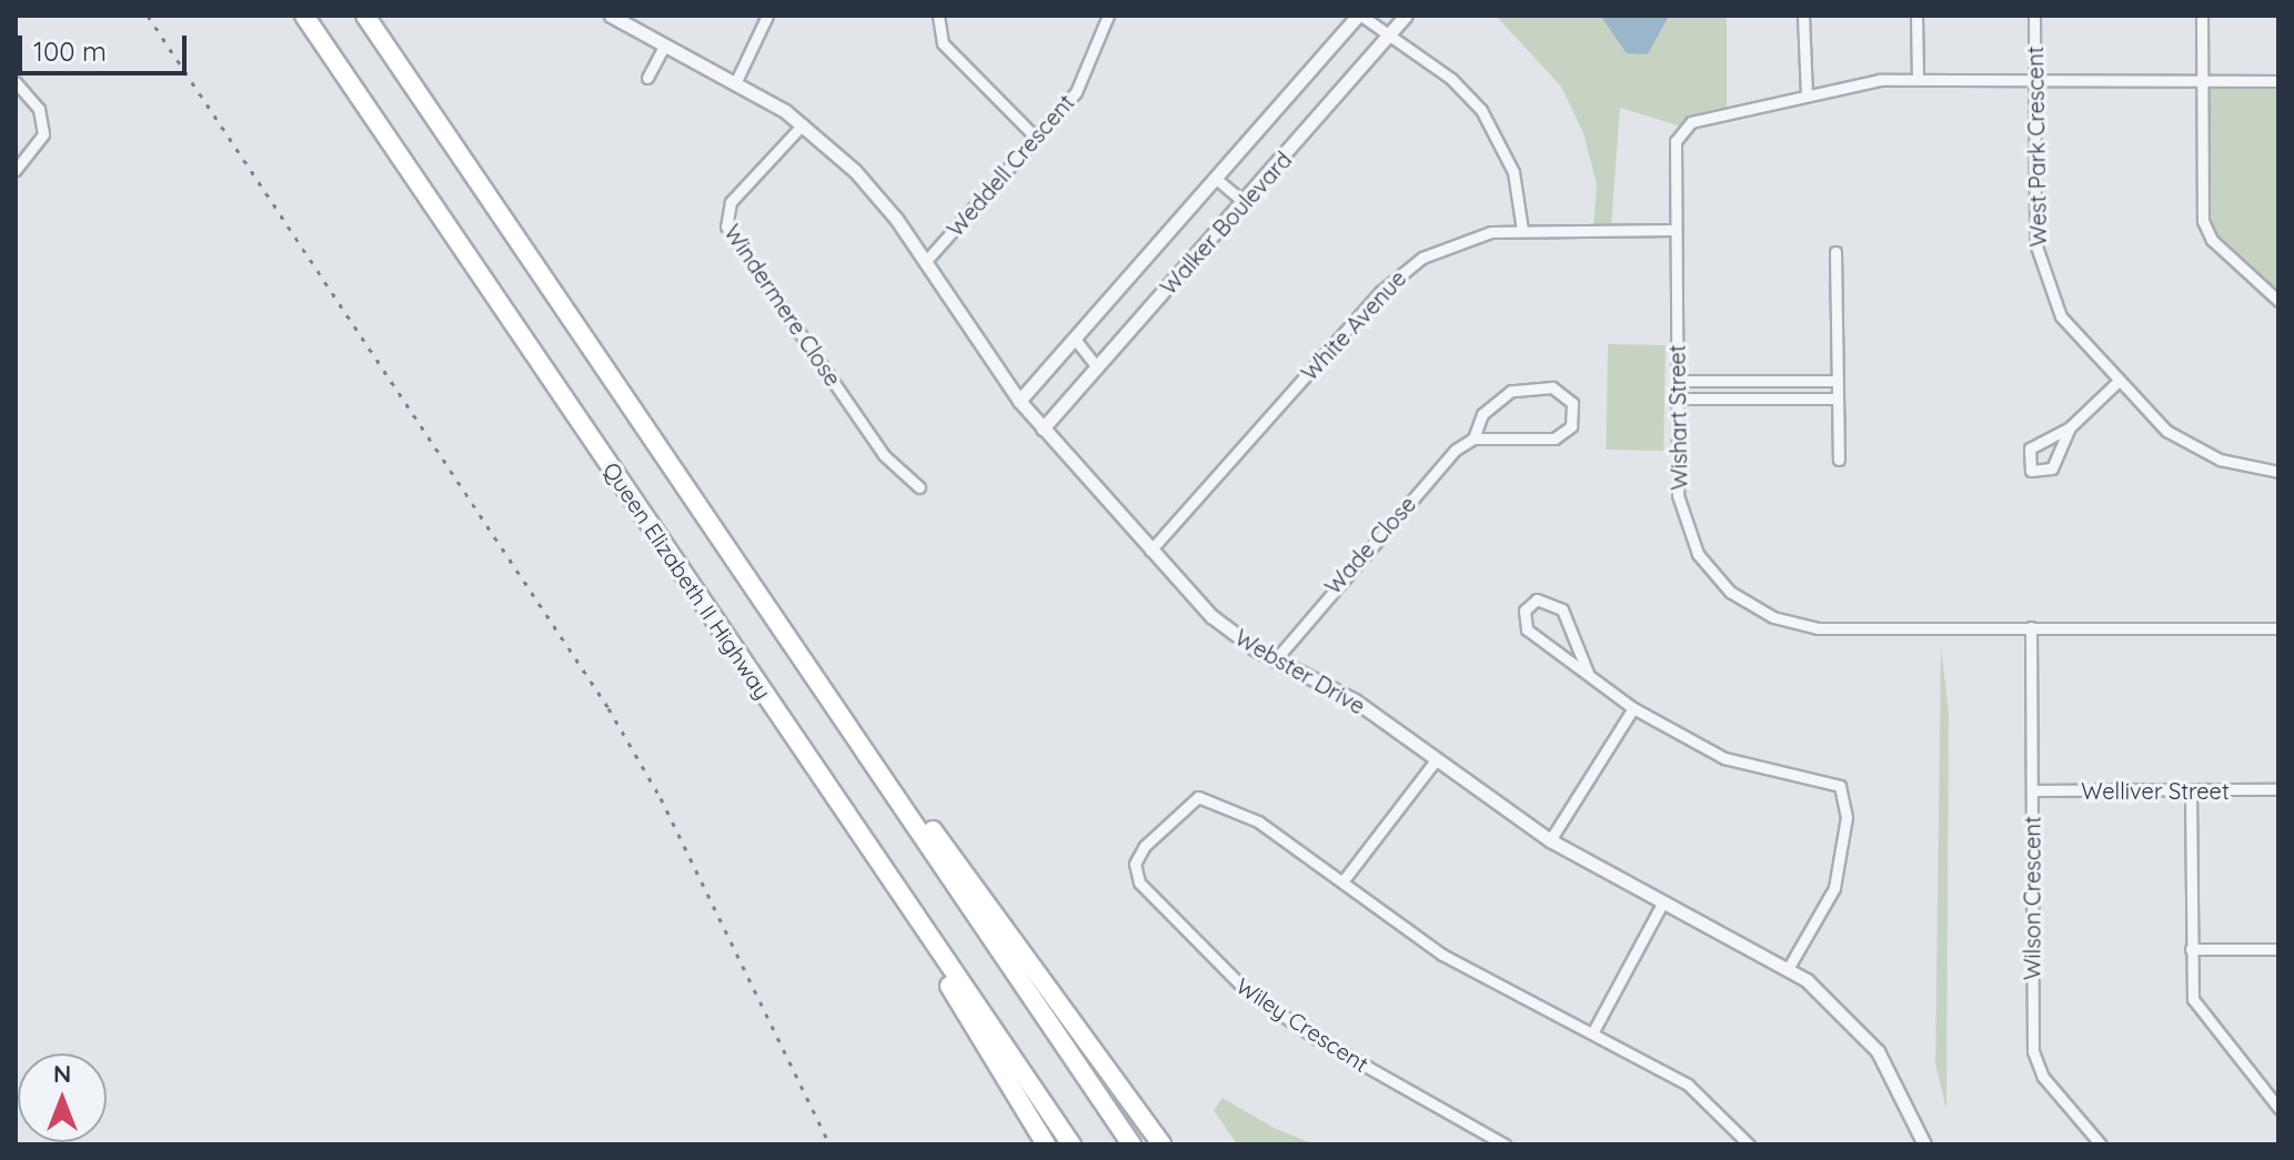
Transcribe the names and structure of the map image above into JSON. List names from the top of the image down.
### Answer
{
  "streets": {
    "highway": ["Queen Elizabeth II Highway"],
    "street": [
      "West Park Crescent",
      "Weddell Crescent",
      "Walker Boulevard",
      "Windermere Close",
      "White Avenue",
      "Wishart Street",
      "Wade Close",
      "Webster Drive",
      "Welliver Street",
      "Wilson Crescent",
      "Wiley Crescent"
    ]
  },
  "crossings": [
    ["West Park Crescent", "Wishart Street"],
    ["Weddell Crescent", "Webster Drive"],
    ["Walker Boulevard", "Webster Drive"],
    ["Windermere Close", "Webster Drive"],
    ["White Avenue", "Wishart Street"],
    ["White Avenue", "Webster Drive"],
    ["Wishart Street", "Wilson Crescent"],
    ["Wade Close", "Webster Drive"],
    ["Welliver Street", "Wilson Crescent"]
  ],
  "scale_bar": "100 m",
  "north": "top"
}
